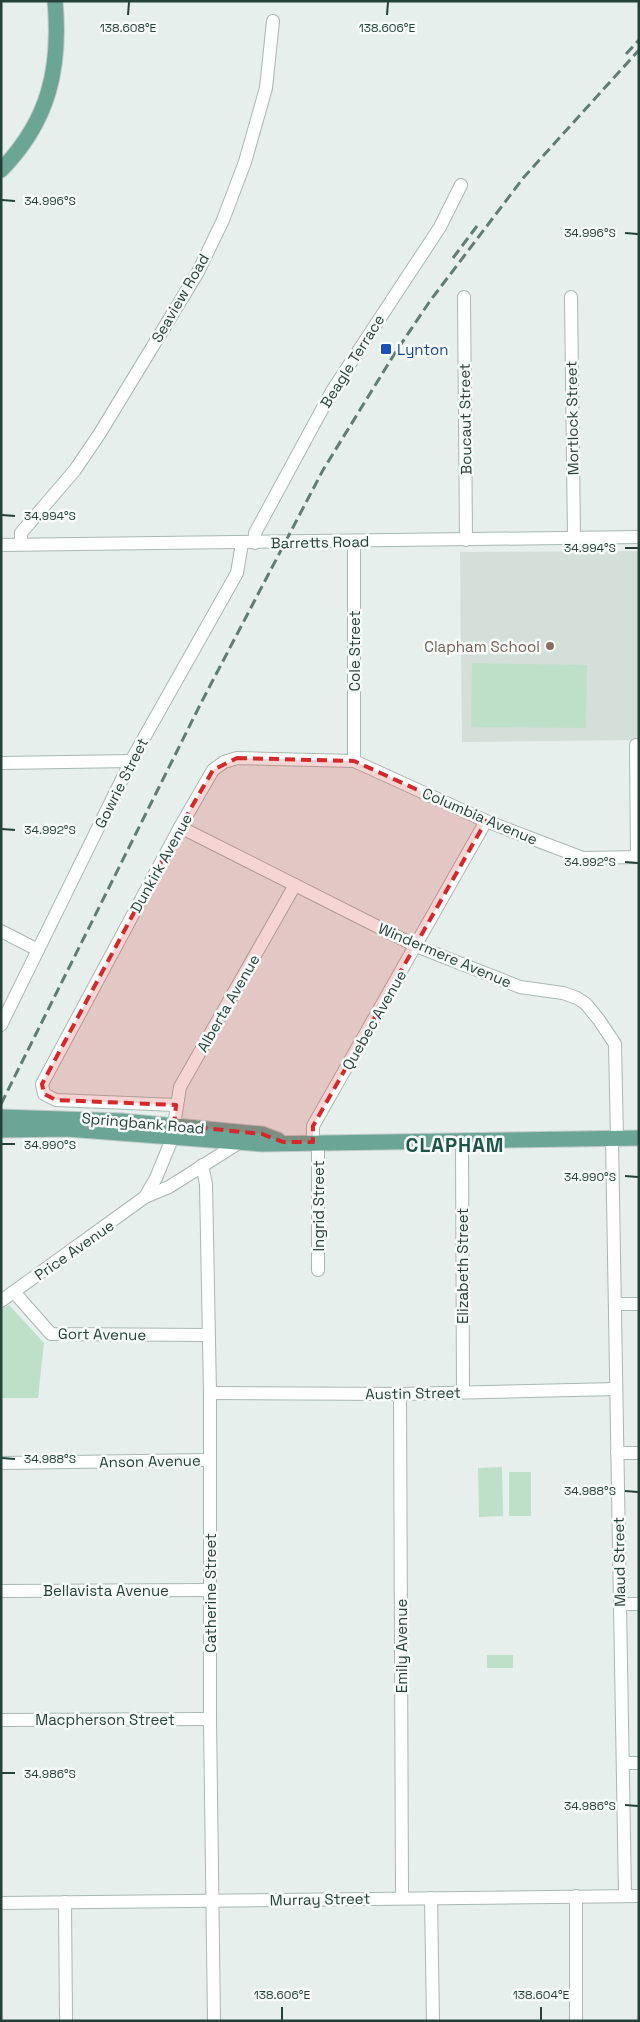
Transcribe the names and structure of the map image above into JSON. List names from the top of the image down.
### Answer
{
  "streets": {
    "main road": ["Springbank Road"],
    "street": [
      "Seaview Road",
      "Beagle Terrace",
      "Mortlock Street",
      "Boucaut Street",
      "Barretts Road",
      "Cole Street",
      "Gowrie Street",
      "Columbia Avenue",
      "Dunkirk Avenue",
      "Windermere Avenue",
      "Alberta Avenue",
      "Quebec Avenue",
      "Ingrid Street",
      "Price Avenue",
      "Elizabeth Street",
      "Gort Avenue",
      "Austin Street",
      "Anson Avenue",
      "Maud Street",
      "Bellavista Avenue",
      "Catherine Street",
      "Emily Avenue",
      "Macpherson Street",
      "Murray Street"
    ]
  },
  "crossings": [
    ["Seaview Road", "Barretts Road"],
    ["Beagle Terrace", "Barretts Road"],
    ["Beagle Terrace", "Gowrie Street"],
    ["Mortlock Street", "Barretts Road"],
    ["Boucaut Street", "Barretts Road"],
    ["Barretts Road", "Cole Street"],
    ["Barretts Road", "Gowrie Street"],
    ["Cole Street", "Columbia Avenue"],
    ["Cole Street", "Dunkirk Avenue"],
    ["Columbia Avenue", "Dunkirk Avenue"],
    ["Columbia Avenue", "Quebec Avenue"],
    ["Dunkirk Avenue", "Windermere Avenue"],
    ["Dunkirk Avenue", "Springbank Road"],
    ["Windermere Avenue", "Alberta Avenue"],
    ["Windermere Avenue", "Quebec Avenue"],
    ["Windermere Avenue", "Springbank Road"],
    ["Windermere Avenue", "Maud Street"],
    ["Alberta Avenue", "Springbank Road"],
    ["Alberta Avenue", "Price Avenue"],
    ["Quebec Avenue", "Springbank Road"],
    ["Quebec Avenue", "Ingrid Street"],
    ["Springbank Road", "Ingrid Street"],
    ["Springbank Road", "Price Avenue"],
    ["Springbank Road", "Elizabeth Street"],
    ["Springbank Road", "Maud Street"],
    ["Price Avenue", "Gort Avenue"],
    ["Price Avenue", "Catherine Street"],
    ["Elizabeth Street", "Austin Street"],
    ["Gort Avenue", "Catherine Street"],
    ["Austin Street", "Maud Street"],
    ["Austin Street", "Catherine Street"],
    ["Austin Street", "Emily Avenue"],
    ["Anson Avenue", "Catherine Street"],
    ["Maud Street", "Murray Street"],
    ["Bellavista Avenue", "Catherine Street"],
    ["Catherine Street", "Macpherson Street"],
    ["Catherine Street", "Murray Street"],
    ["Emily Avenue", "Murray Street"]
  ],
  "districts": ["CLAPHAM"],
  "places": {
    "transit": ["Lynton"],
    "other": ["Clapham School"]
  },
  "coordinates": [
    "138.608°E",
    "138.606°E",
    "34.996°S",
    "34.994°S",
    "34.992°S",
    "34.990°S",
    "34.988°S",
    "34.986°S",
    "138.604°E"
  ]
}
